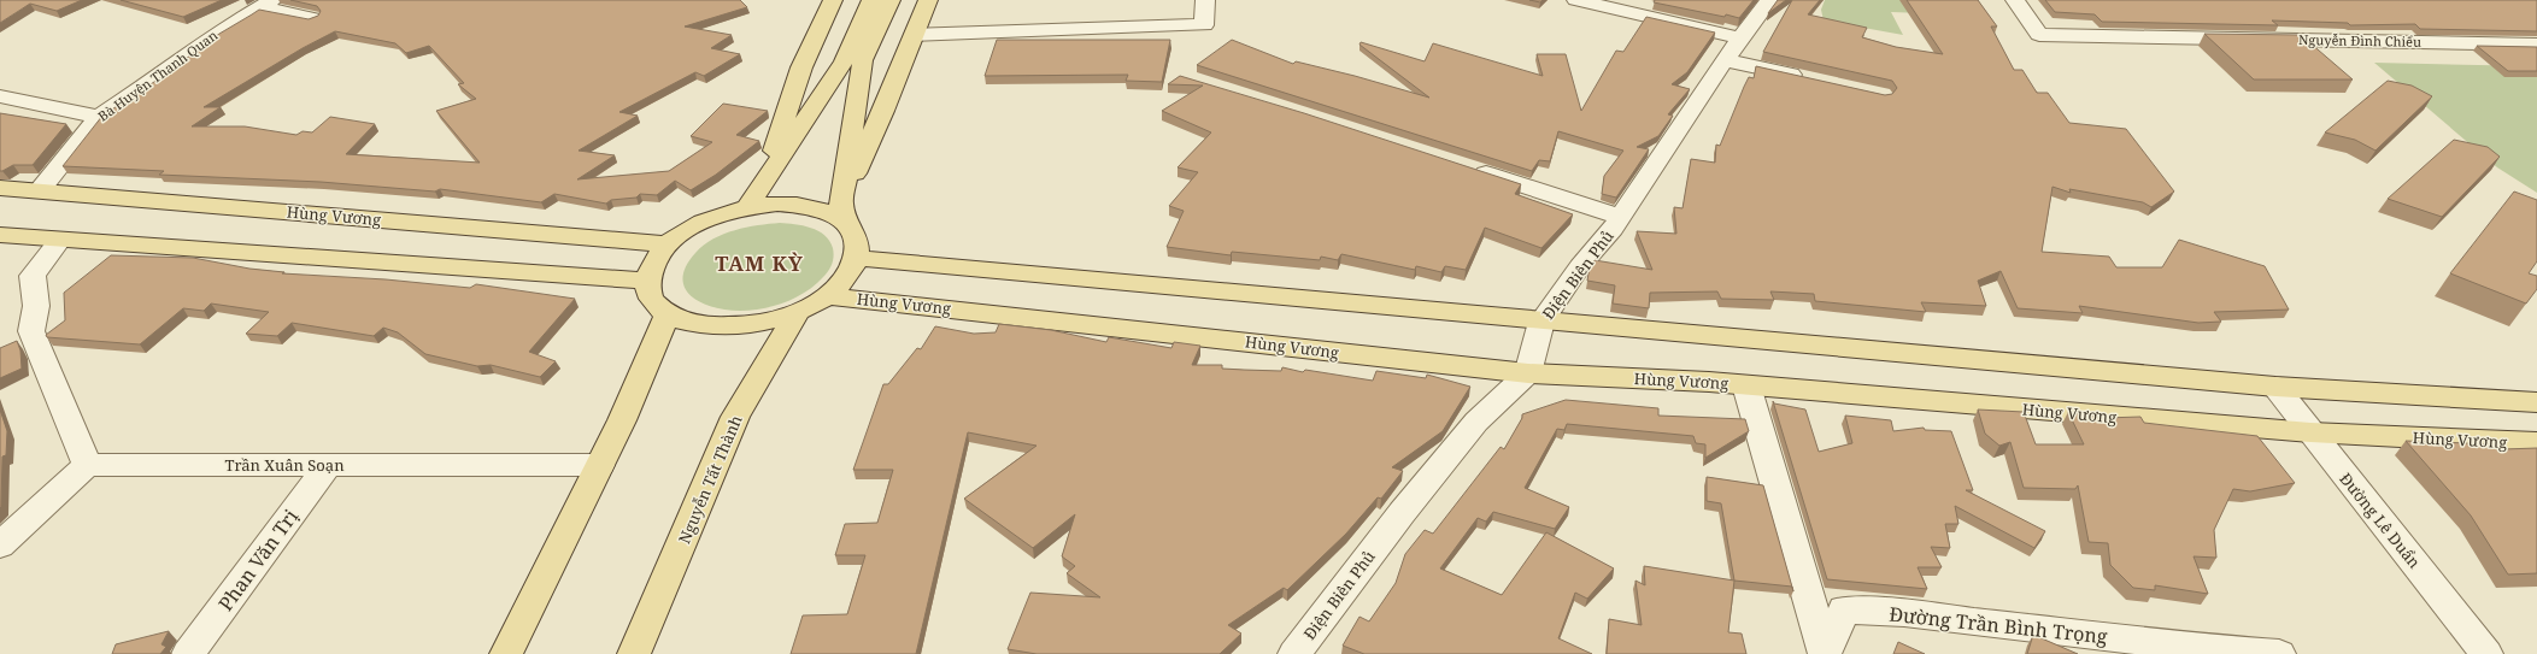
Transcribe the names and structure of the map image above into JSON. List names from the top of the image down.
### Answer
{
  "streets": {
    "main road": ["Hùng Vương", "Nguyễn Tất Thành"],
    "street": [
      "Nguyễn Đình Chiểu",
      "Bà Huyện Thanh Quan",
      "Điện Biên Phủ",
      "Trần Xuân Soạn",
      "Đường Lê Duẩn",
      "Phan Văn Trị",
      "Đường Trần Bình Trọng"
    ]
  },
  "crossings": [
    ["Bà Huyện Thanh Quan", "Hùng Vương"],
    ["Hùng Vương", "Điện Biên Phủ"],
    ["Hùng Vương", "Đường Lê Duẩn"],
    ["Trần Xuân Soạn", "Phan Văn Trị"]
  ],
  "districts": ["TAM KỲ"]
}
